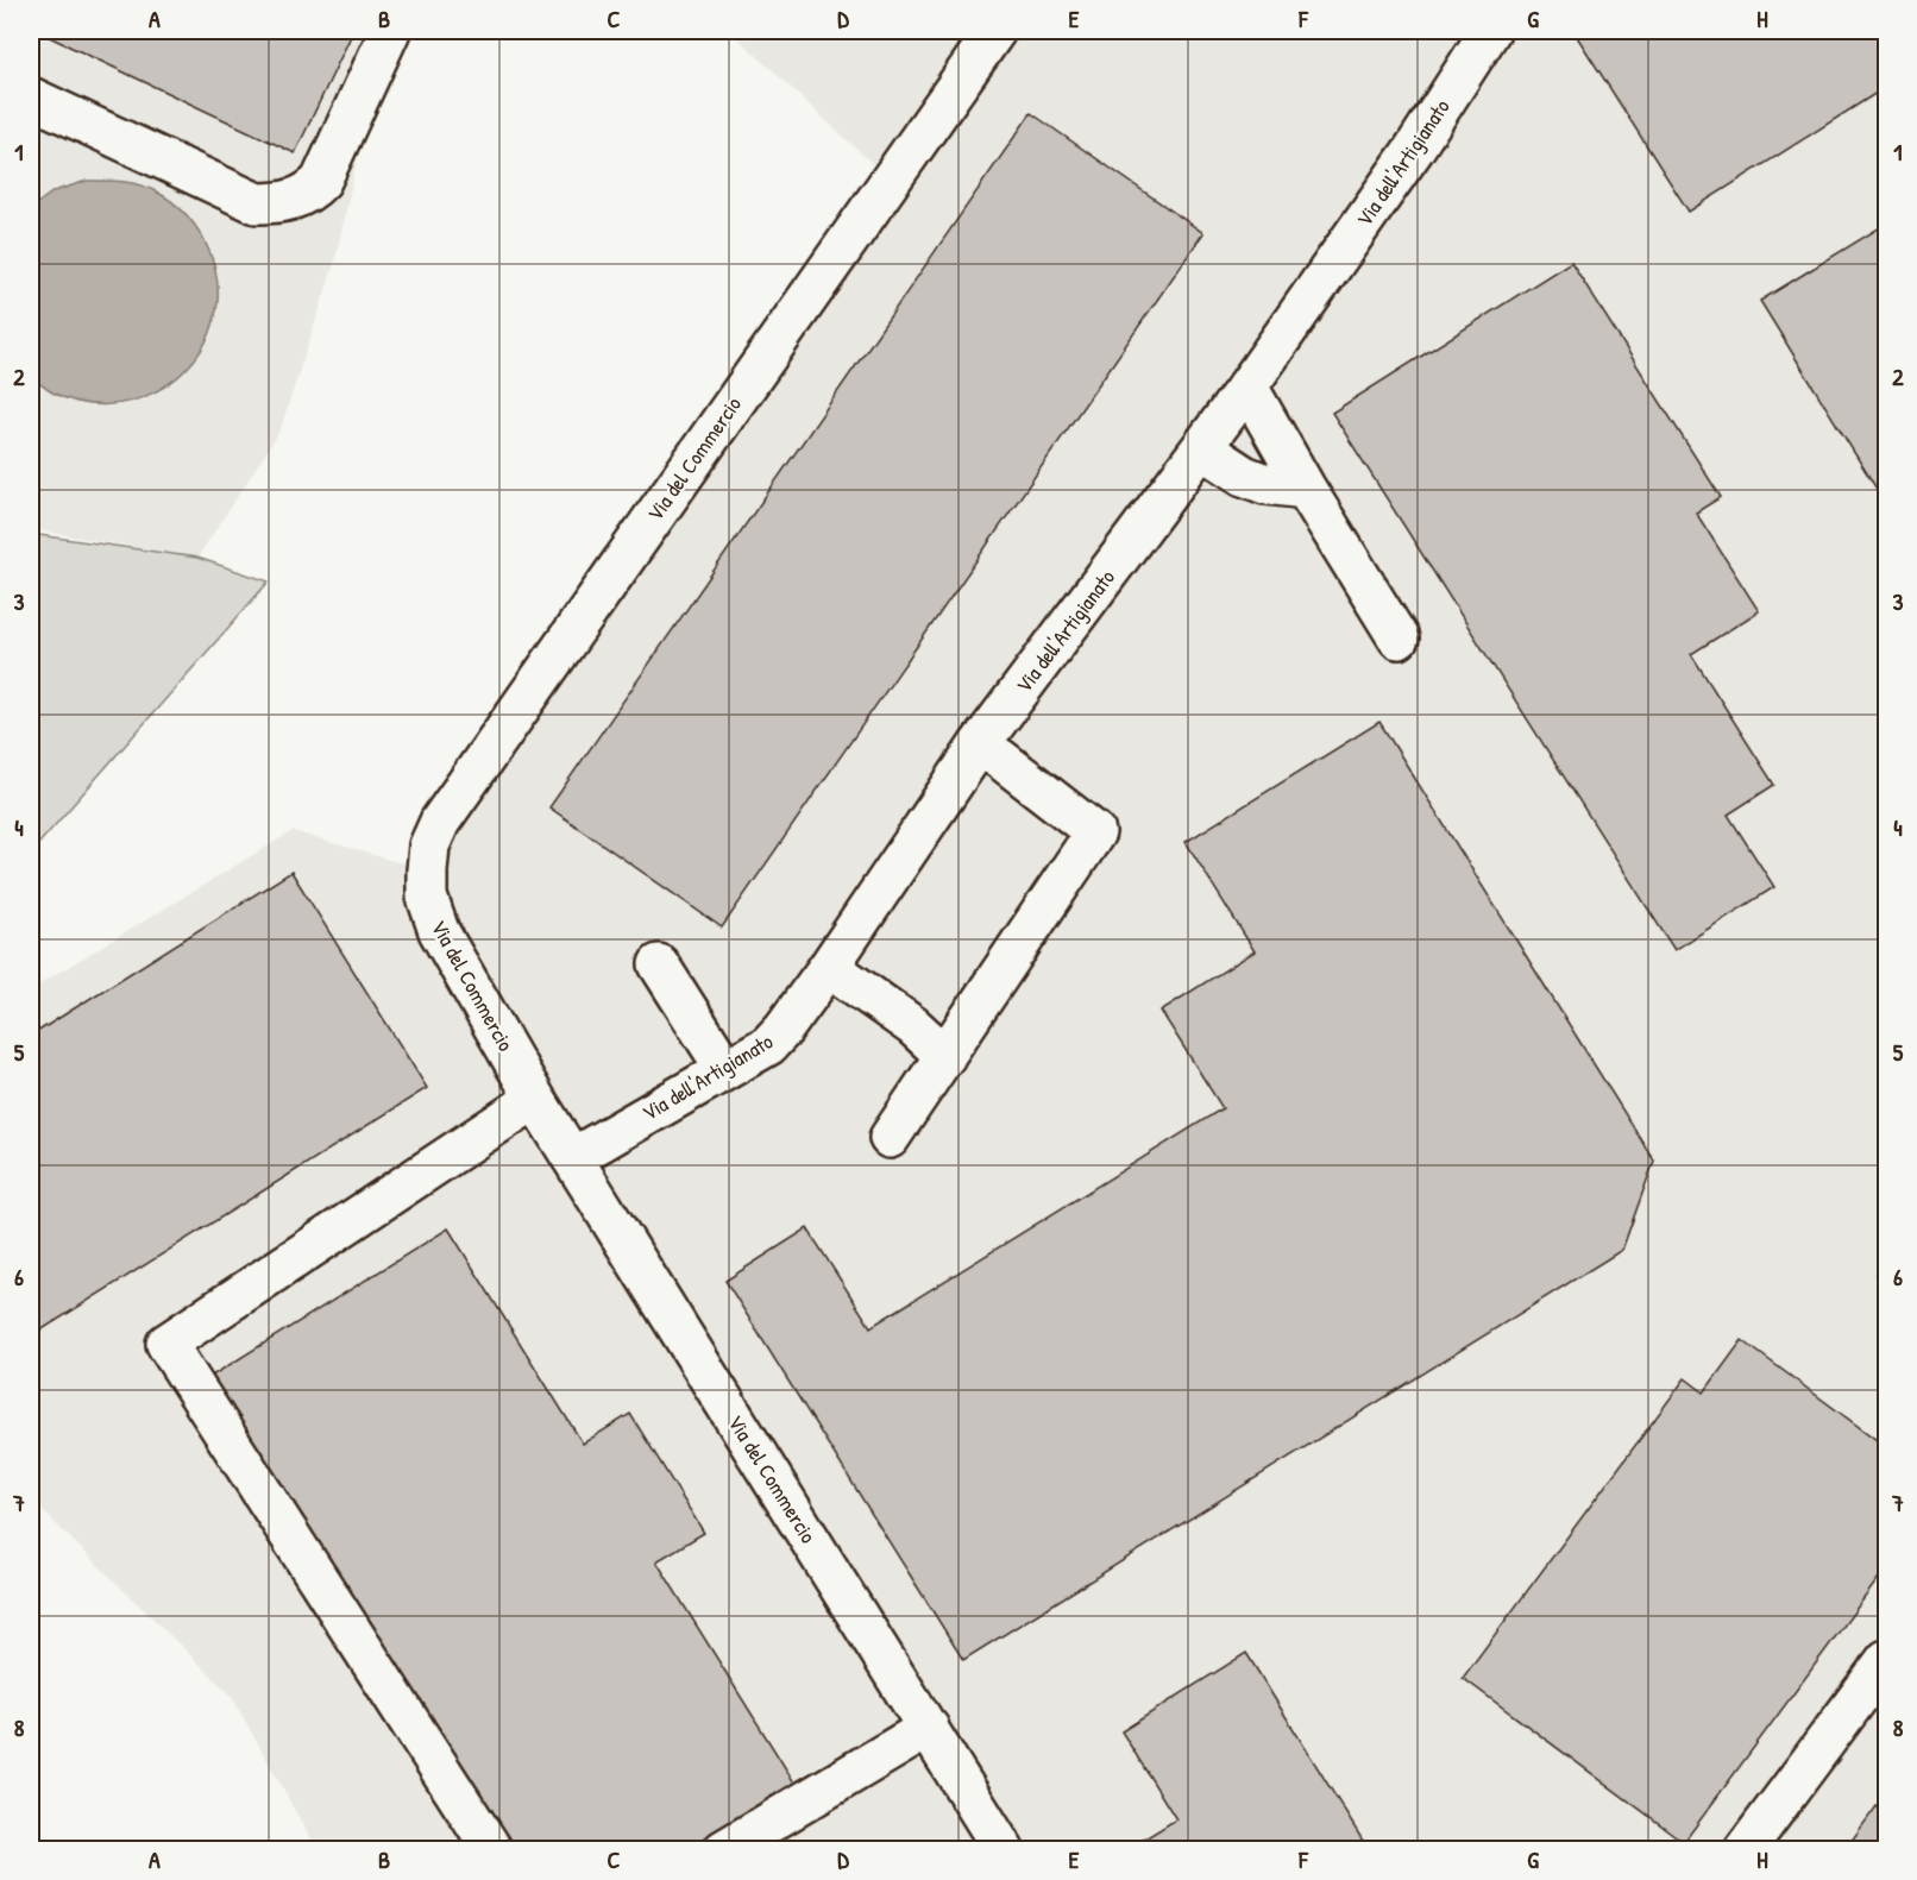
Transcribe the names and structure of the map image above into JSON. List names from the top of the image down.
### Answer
{
  "streets": {
    "street": ["Via dell'Artigianato", "Via del Commercio"]
  },
  "crossings": [
    ["Via dell'Artigianato", "Via del Commercio"]
  ],
  "grid": {
    "columns": [
      "A",
      "B",
      "C",
      "D",
      "E",
      "F",
      "G",
      "H"
    ],
    "rows": [
      "1",
      "2",
      "3",
      "4",
      "5",
      "6",
      "7",
      "8"
    ]
  }
}
